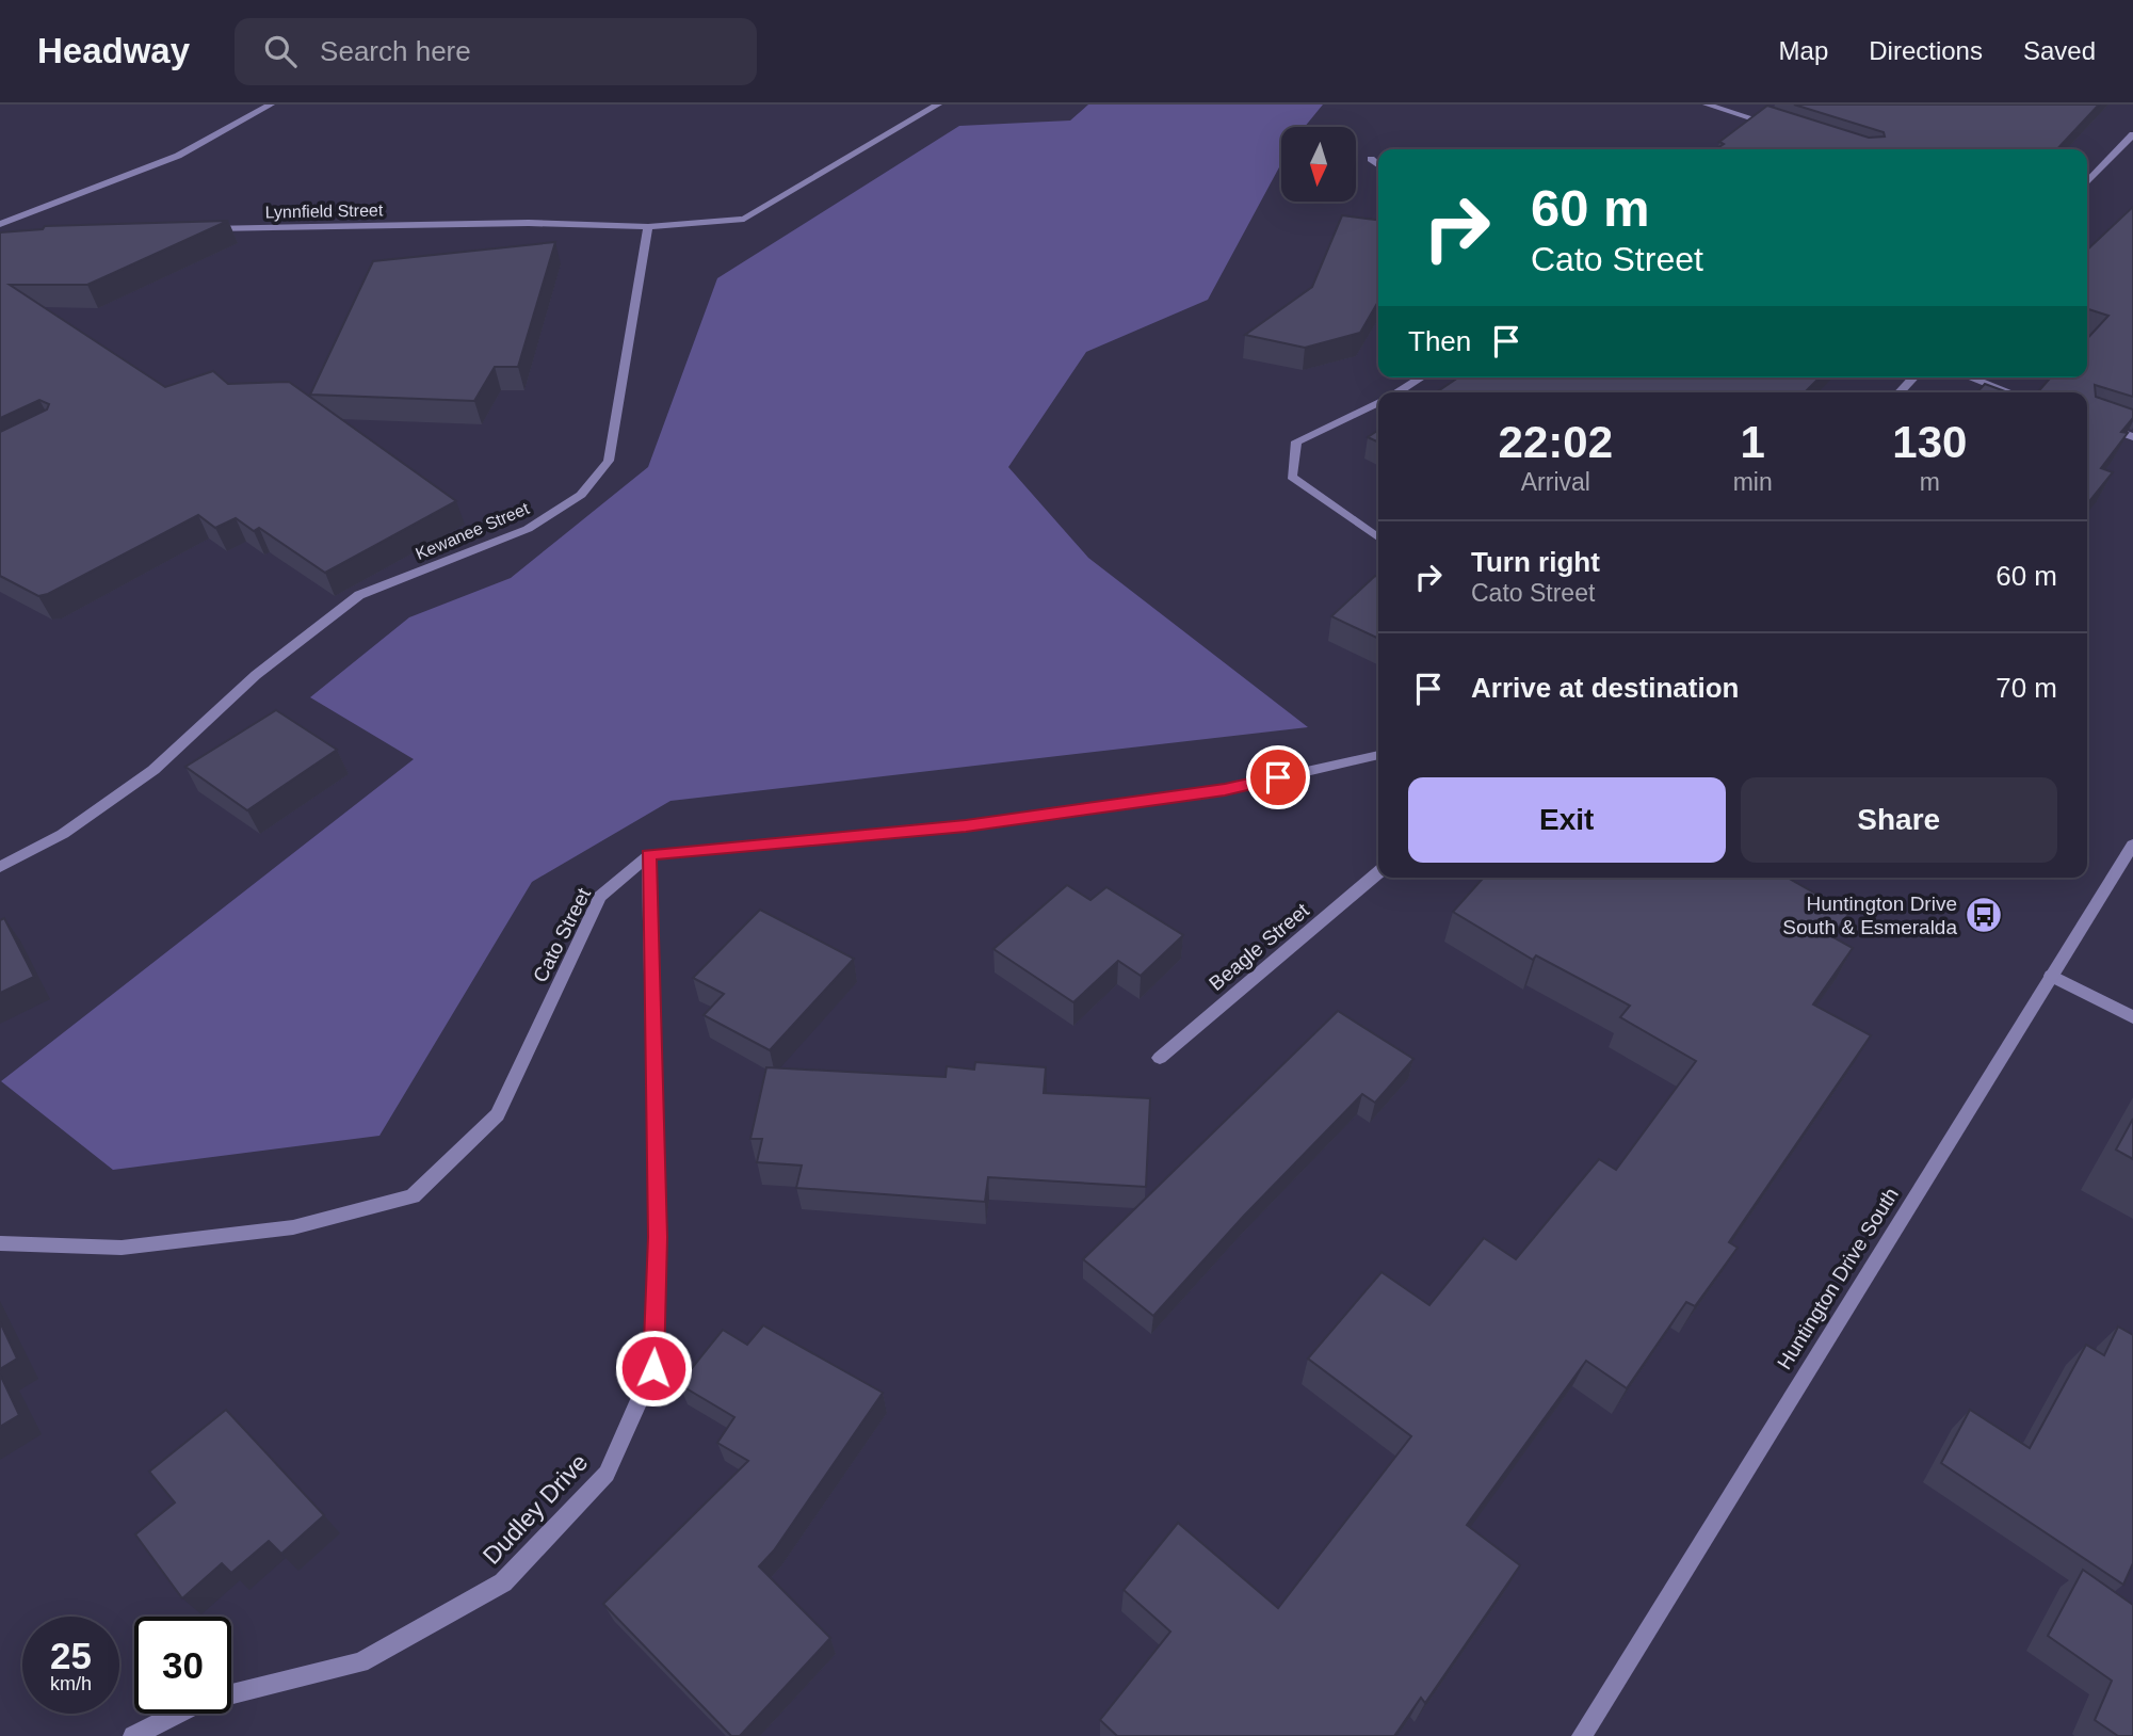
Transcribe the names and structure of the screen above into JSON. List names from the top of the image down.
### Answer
{
  "streets": {
    "street": [
      "Lynnfield Street",
      "Kewanee Street",
      "Cato Street",
      "Beagle Street",
      "Huntington Drive South",
      "Dudley Drive"
    ]
  },
  "crossings": [
    ["Lynnfield Street", "Kewanee Street"],
    ["Cato Street", "Dudley Drive"]
  ],
  "places": {
    "bus stop": ["Huntington Drive South & Esmeralda"]
  },
  "north": "bottom",
  "page": {
    "header": "Headway",
    "search": "Search here",
    "nav": ["Map", "Directions", "Saved"],
    "turn": ["60 m", "Cato Street"],
    "then": "Then",
    "eta": [
      "22:02",
      "Arrival",
      "1",
      "min",
      "130",
      "m"
    ],
    "list": [
      {
        "name": "Turn right",
        "note": "Cato Street",
        "value": "60 m"
      },
      {
        "name": "Arrive at destination",
        "value": "70 m"
      }
    ],
    "buttons": ["Exit", "Share"],
    "speed": "25 km/h",
    "limit": "30"
  }
}
